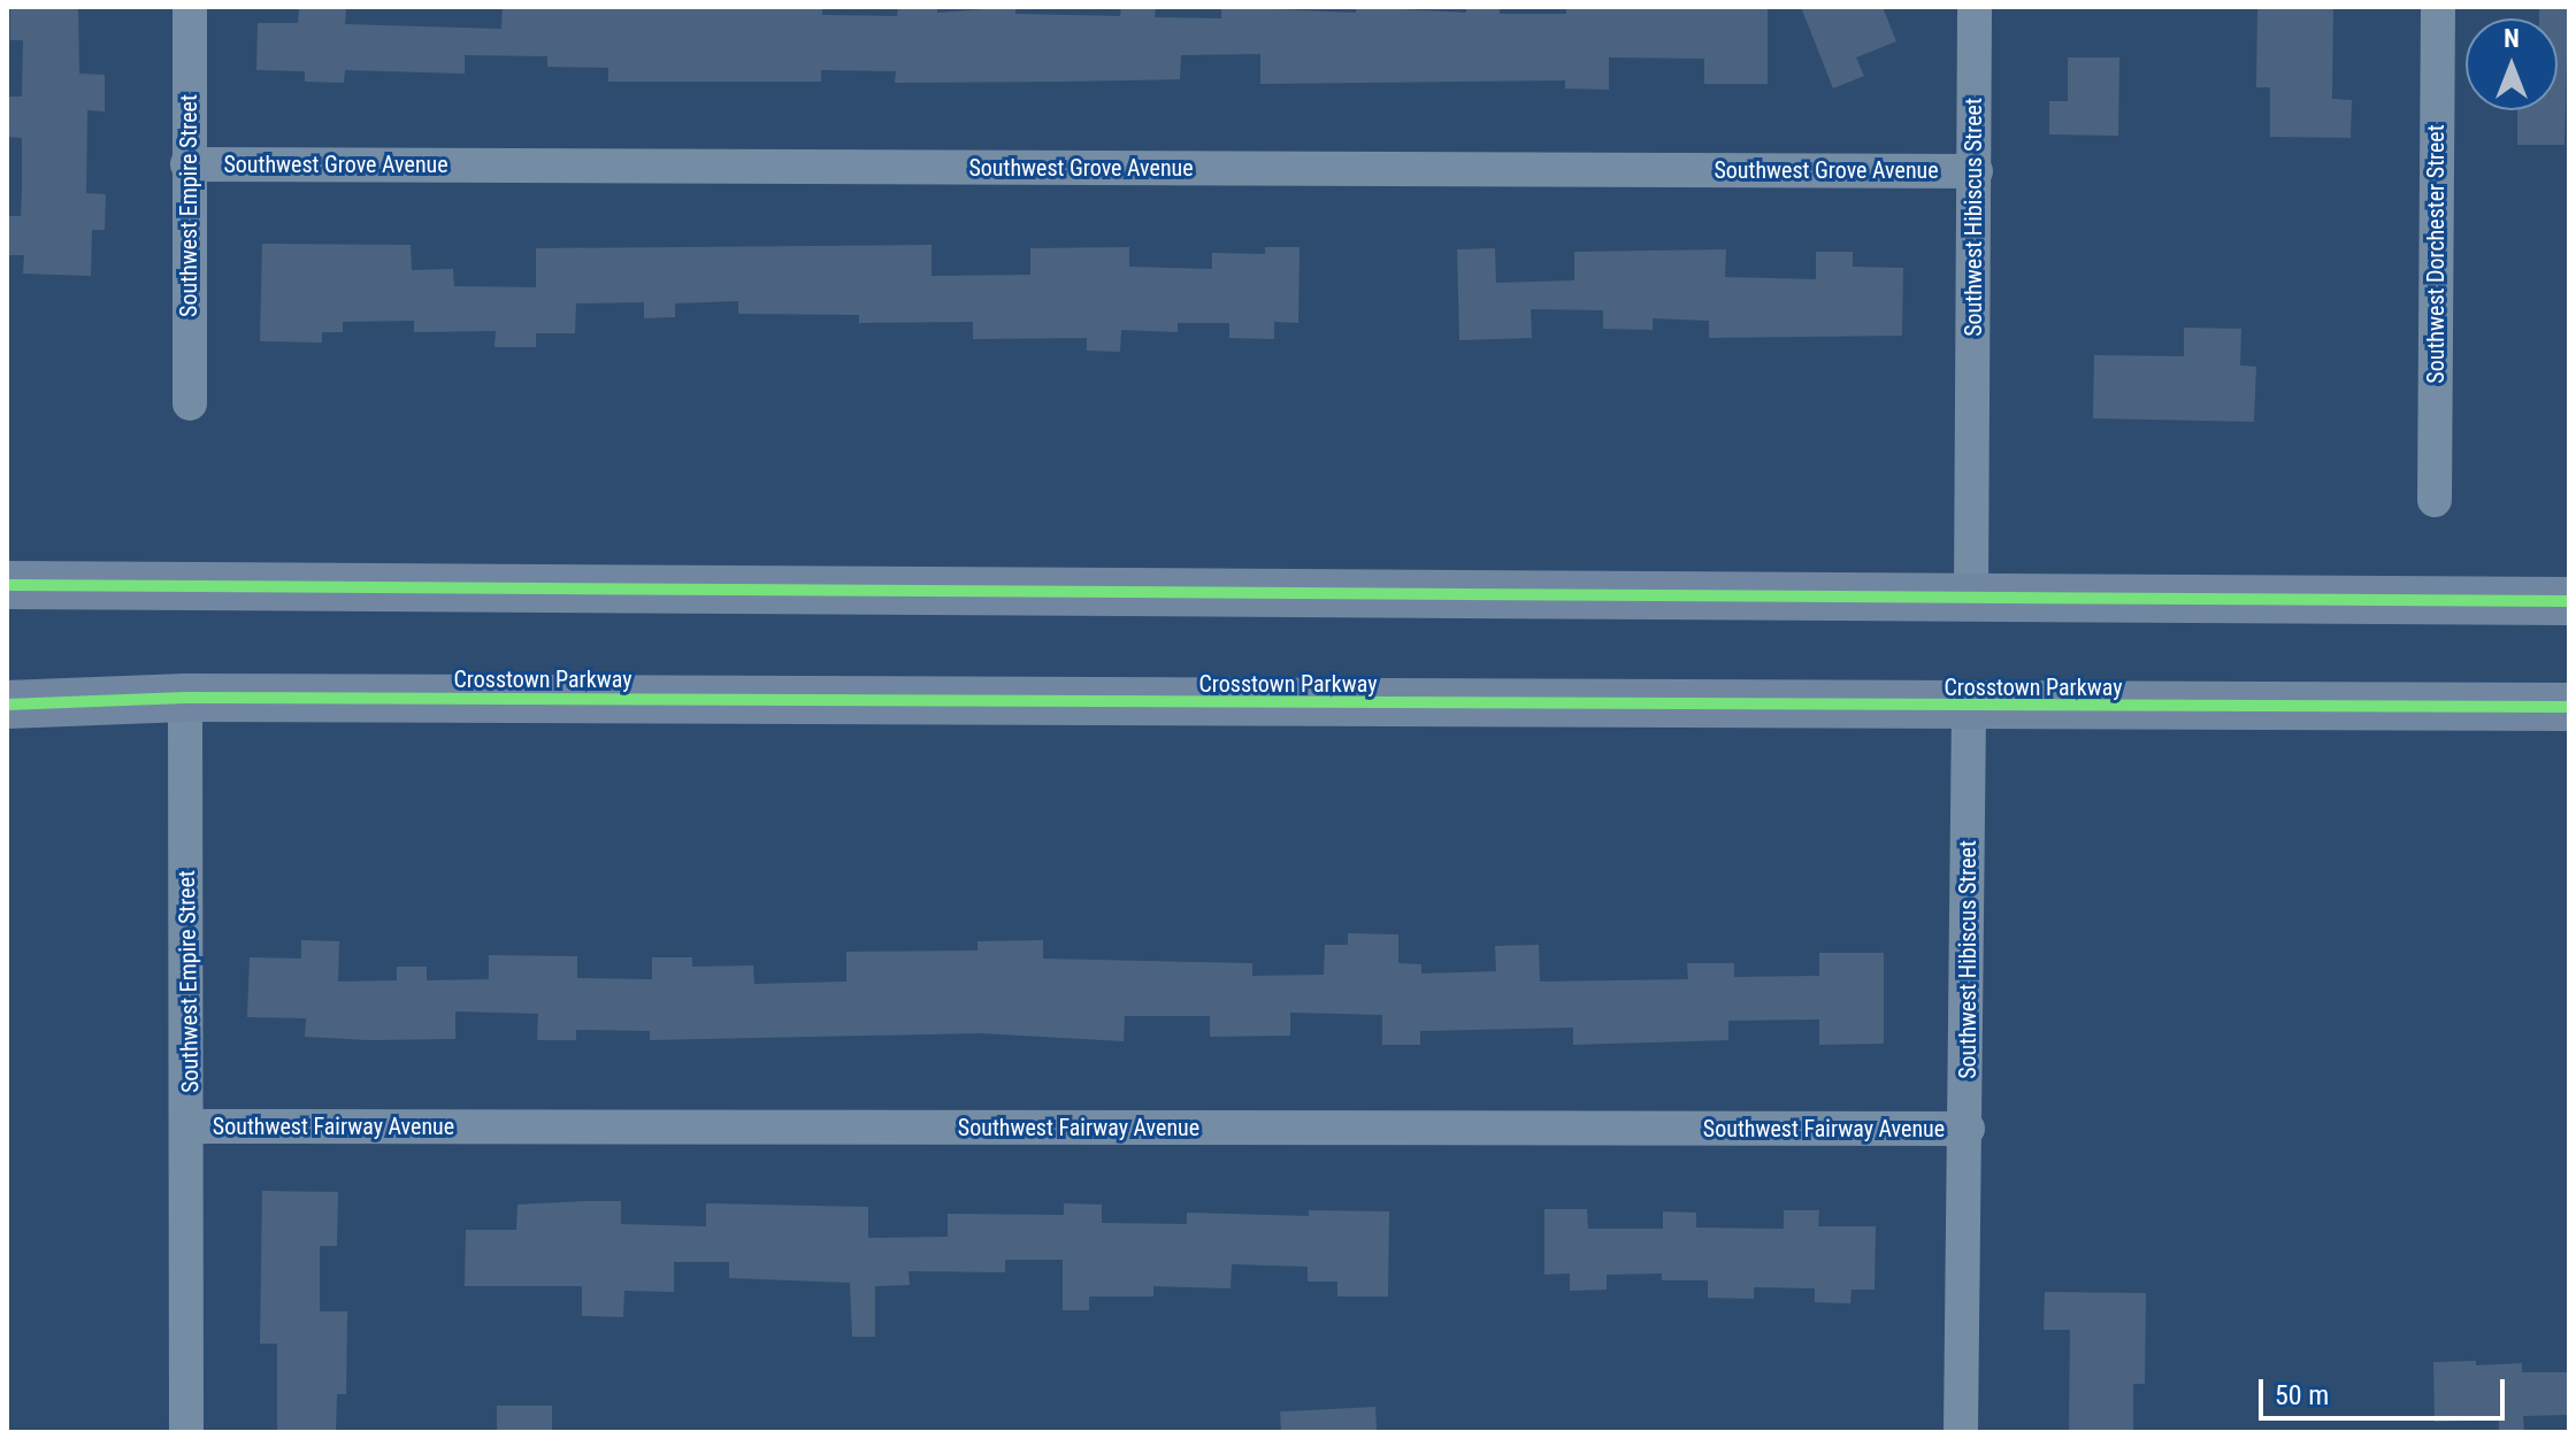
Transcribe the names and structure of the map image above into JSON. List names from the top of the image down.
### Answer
{
  "streets": {
    "main road": ["Crosstown Parkway"],
    "street": [
      "Southwest Grove Avenue",
      "Southwest Empire Street",
      "Southwest Hibiscus Street",
      "Southwest Dorchester Street",
      "Southwest Fairway Avenue"
    ]
  },
  "crossings": [
    ["Southwest Grove Avenue", "Southwest Empire Street"],
    ["Southwest Grove Avenue", "Southwest Hibiscus Street"],
    ["Southwest Empire Street", "Crosstown Parkway"],
    ["Southwest Empire Street", "Southwest Fairway Avenue"],
    ["Southwest Hibiscus Street", "Crosstown Parkway"],
    ["Southwest Hibiscus Street", "Southwest Fairway Avenue"]
  ],
  "scale_bar": "50 m",
  "north": "top"
}
